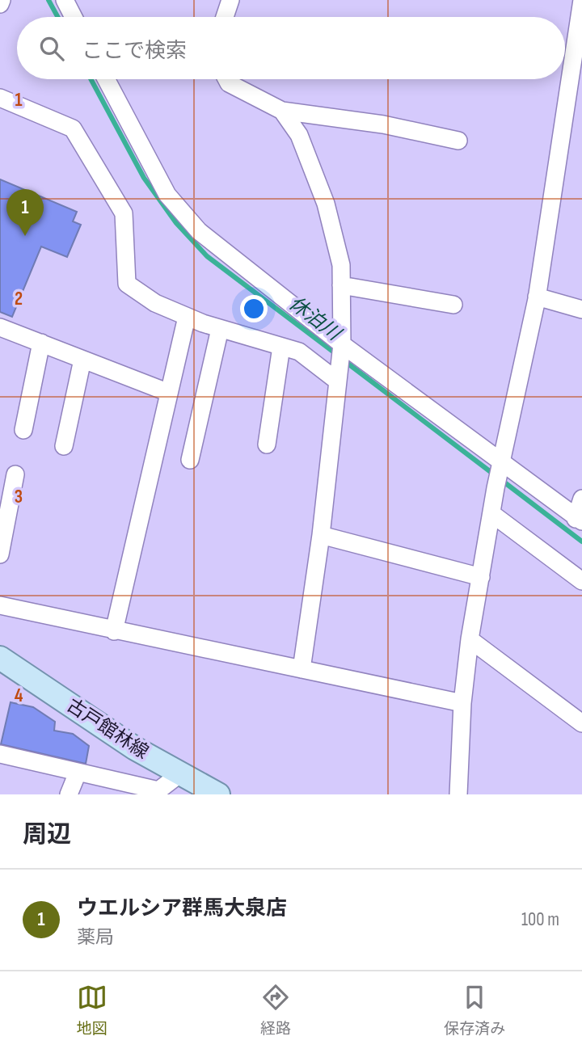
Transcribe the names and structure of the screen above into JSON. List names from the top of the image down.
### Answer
{
  "streets": {
    "main road": ["古戸館林線"]
  },
  "water": ["休泊川"],
  "page": {
    "search": "ここで検索",
    "pins": "1",
    "heading": "周辺",
    "list": [
      {
        "mark": "1",
        "name": "ウエルシア群馬大泉店",
        "note": "薬局",
        "value": "100 m"
      }
    ],
    "nav": ["地図", "経路", "保存済み"]
  },
  "grid": {
    "rows": [
      "1",
      "2",
      "3",
      "4"
    ]
  }
}
